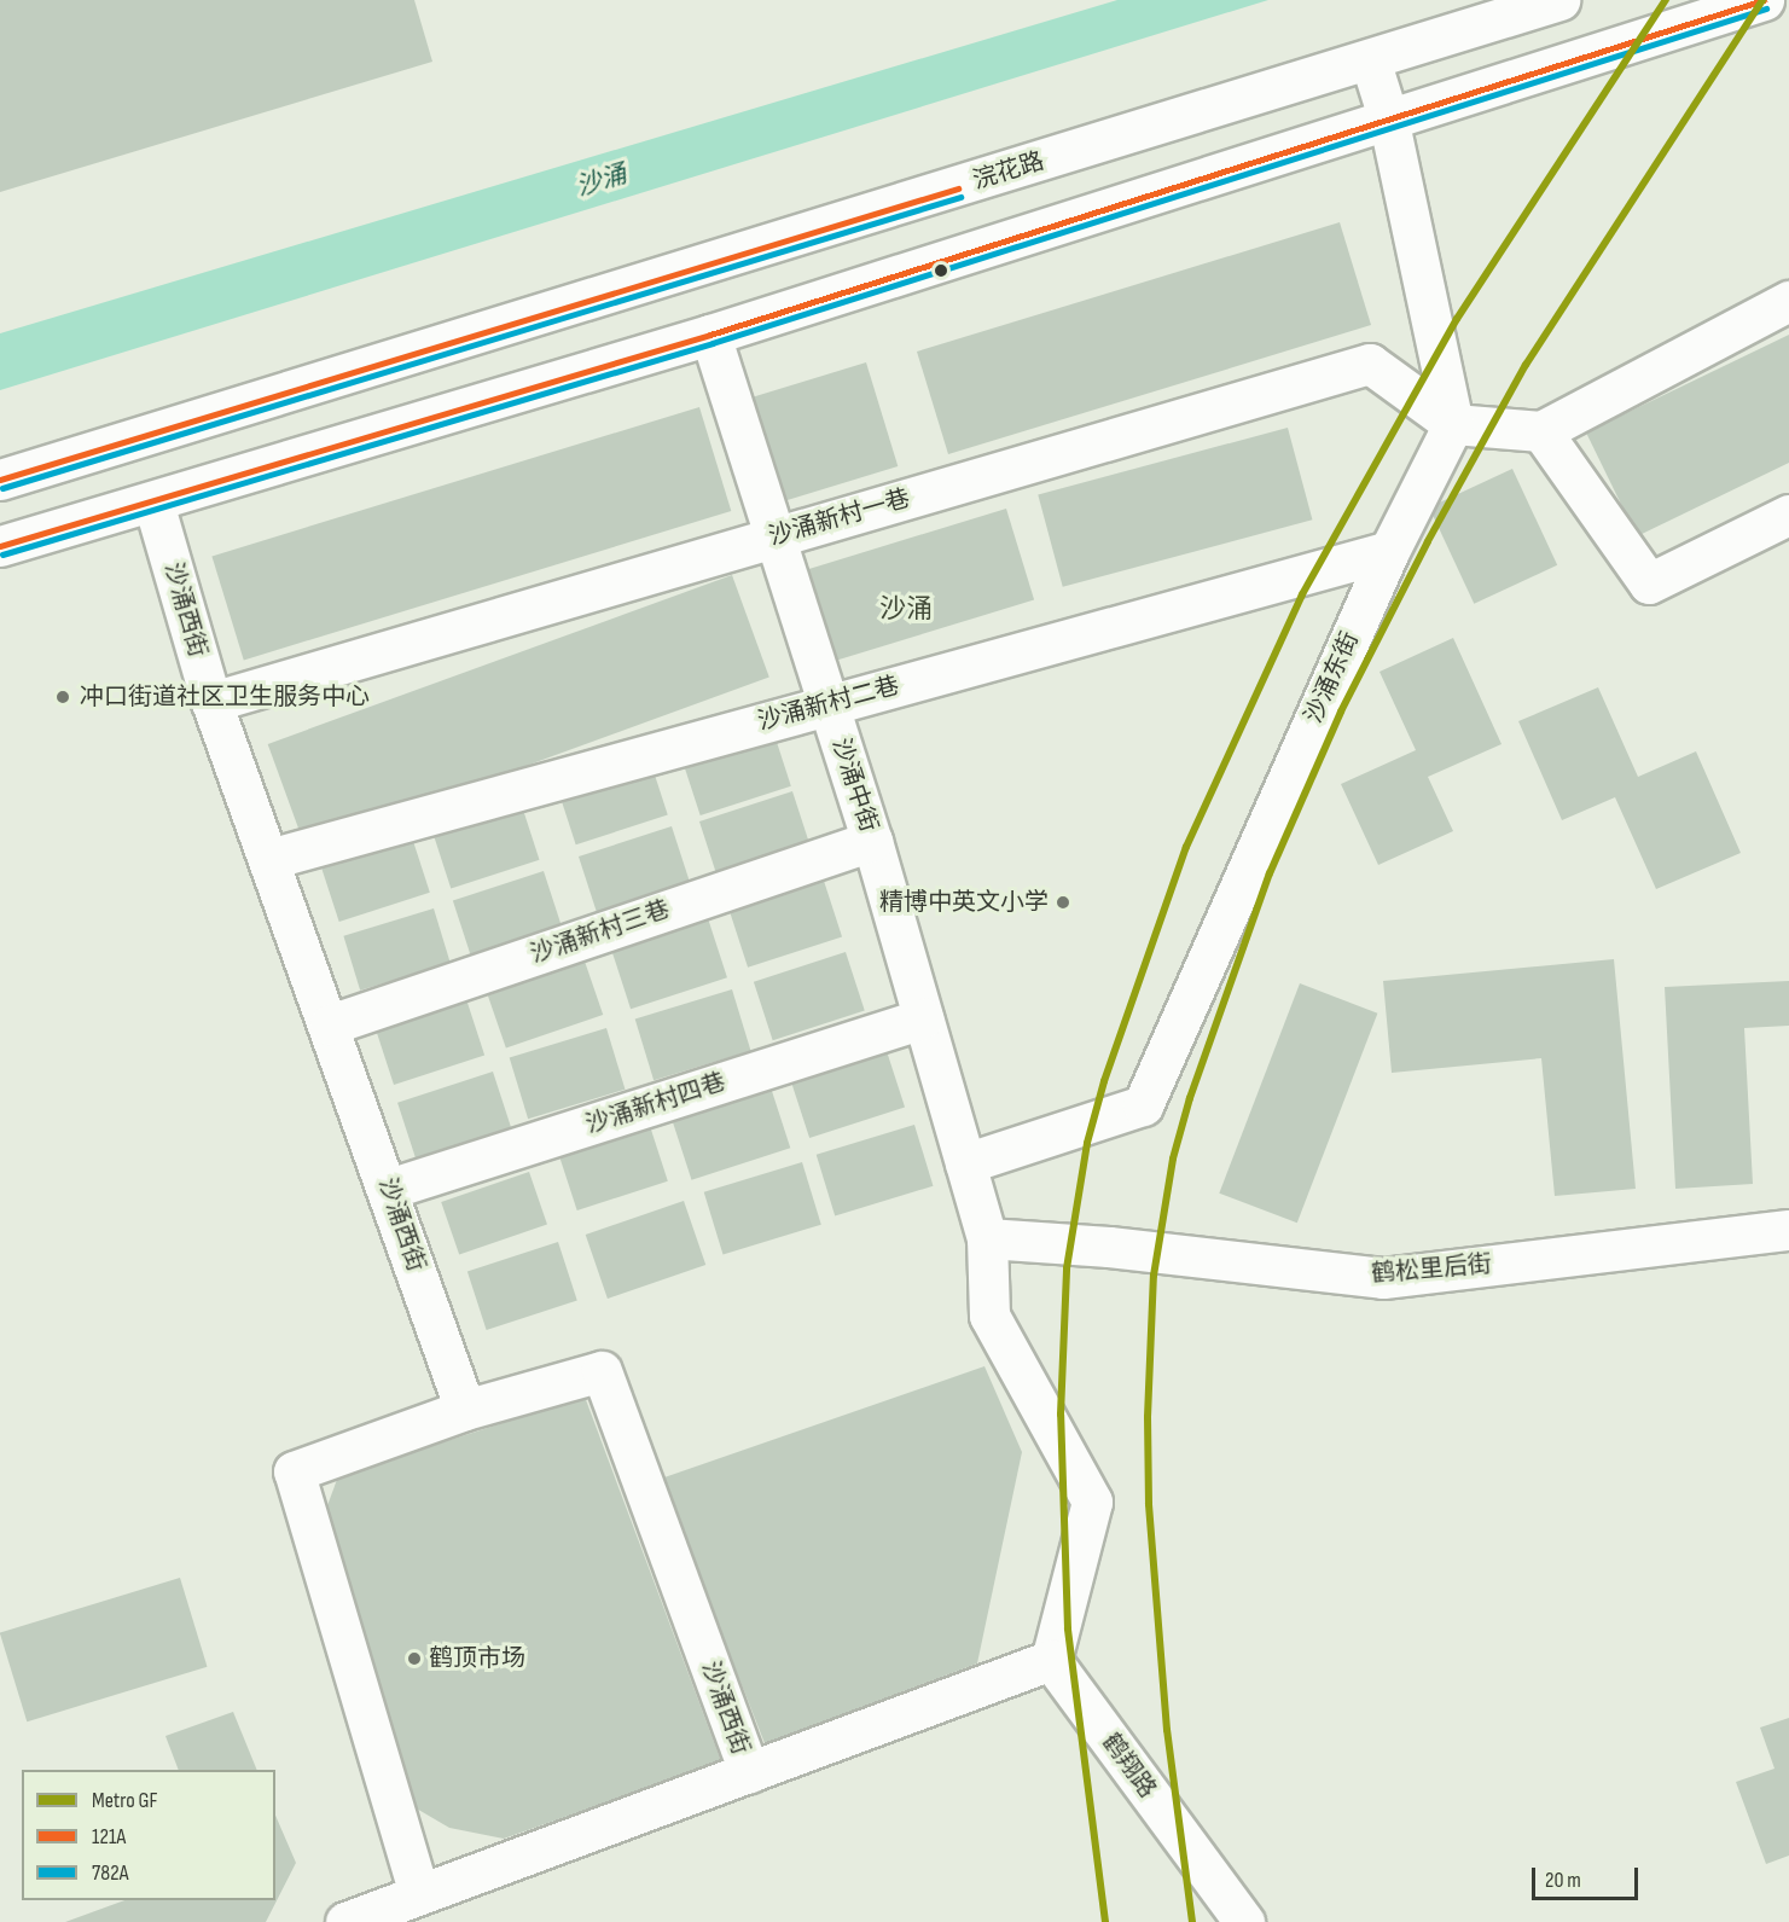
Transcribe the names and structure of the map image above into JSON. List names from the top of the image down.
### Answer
{
  "streets": {
    "street": [
      "浣花路",
      "沙涌新村一巷",
      "沙涌西街",
      "沙涌东街",
      "沙涌新村二巷",
      "沙涌中街",
      "沙涌新村三巷",
      "沙涌新村四巷",
      "鹤松里后街",
      "鹤翔路"
    ]
  },
  "crossings": [
    ["沙涌新村一巷", "沙涌西街"],
    ["沙涌新村一巷", "沙涌东街"],
    ["沙涌新村一巷", "沙涌中街"],
    ["沙涌西街", "沙涌新村二巷"],
    ["沙涌西街", "沙涌新村三巷"],
    ["沙涌西街", "沙涌新村四巷"],
    ["沙涌东街", "沙涌新村二巷"],
    ["沙涌东街", "沙涌中街"],
    ["沙涌新村二巷", "沙涌中街"],
    ["沙涌中街", "沙涌新村三巷"],
    ["沙涌中街", "沙涌新村四巷"],
    ["沙涌中街", "鹤松里后街"]
  ],
  "districts": ["沙涌"],
  "water": ["沙涌"],
  "places": ["冲口街道社区卫生服务中心", "精博中英文小学", "鹤顶市场"],
  "lines": ["metro line GF", "transit line 121A", "transit line 782A"],
  "legend": ["Metro GF", "121A", "782A"],
  "scale_bar": "20 m"
}
